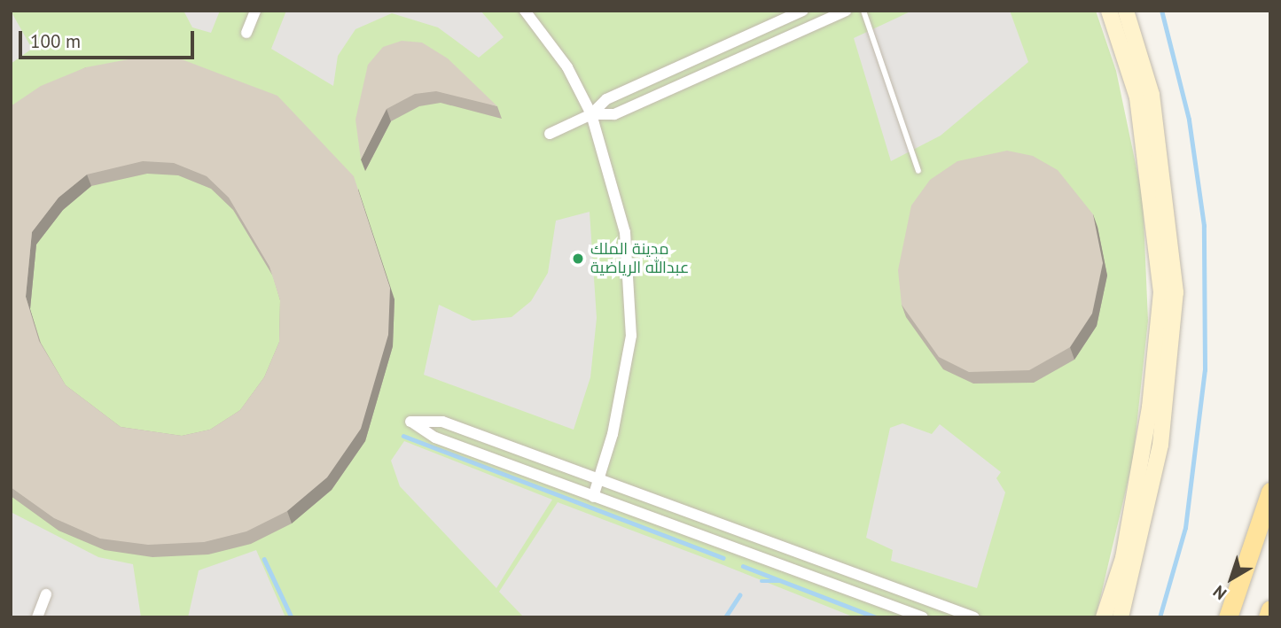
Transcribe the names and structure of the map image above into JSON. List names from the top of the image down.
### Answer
{
  "places": ["مدينة الملك عبدالله الرياضية"],
  "scale_bar": "100 m",
  "north": "bottom left"
}
